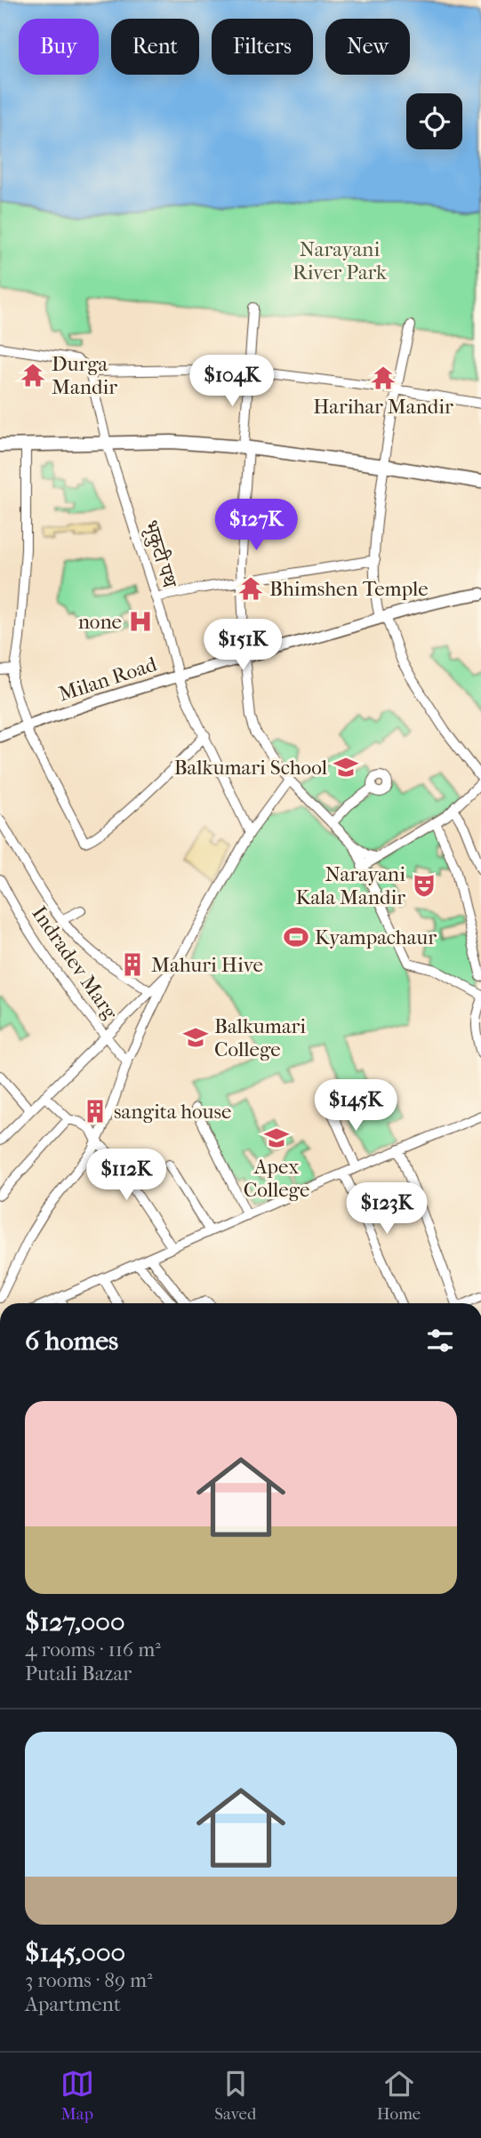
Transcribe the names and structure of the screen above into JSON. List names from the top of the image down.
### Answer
{
  "streets": {
    "street": ["भृकुटी पथ", "Milan Road", "Indradev Marg"]
  },
  "crossings": [
    ["भृकुटी पथ", "Milan Road"]
  ],
  "parks": ["Narayani River Park"],
  "places": {
    "temple": ["Durga Mandir", "Harihar Mandir", "Bhimshen Temple"],
    "hospital": ["none"],
    "school or university": ["Balkumari School", "Balkumari College", "Apex College"],
    "theatre": ["Narayani Kala Mandir"],
    "sports": ["Kyampachaur"],
    "building": ["Mahuri Hive", "sangita house"]
  },
  "page": {
    "chip": [
      "Buy",
      "Rent",
      "Filters",
      "New"
    ],
    "price": [
      "$104K",
      "$127K",
      "$151K",
      "$145K",
      "$112K",
      "$123K"
    ],
    "heading": "6 homes",
    "list": [
      {
        "name": "$127,000",
        "note": "4 rooms · 116 m² · Putali Bazar"
      },
      {
        "name": "$145,000",
        "note": "3 rooms · 89 m² · Apartment"
      }
    ],
    "tabs": ["Map", "Saved", "Home"]
  }
}
